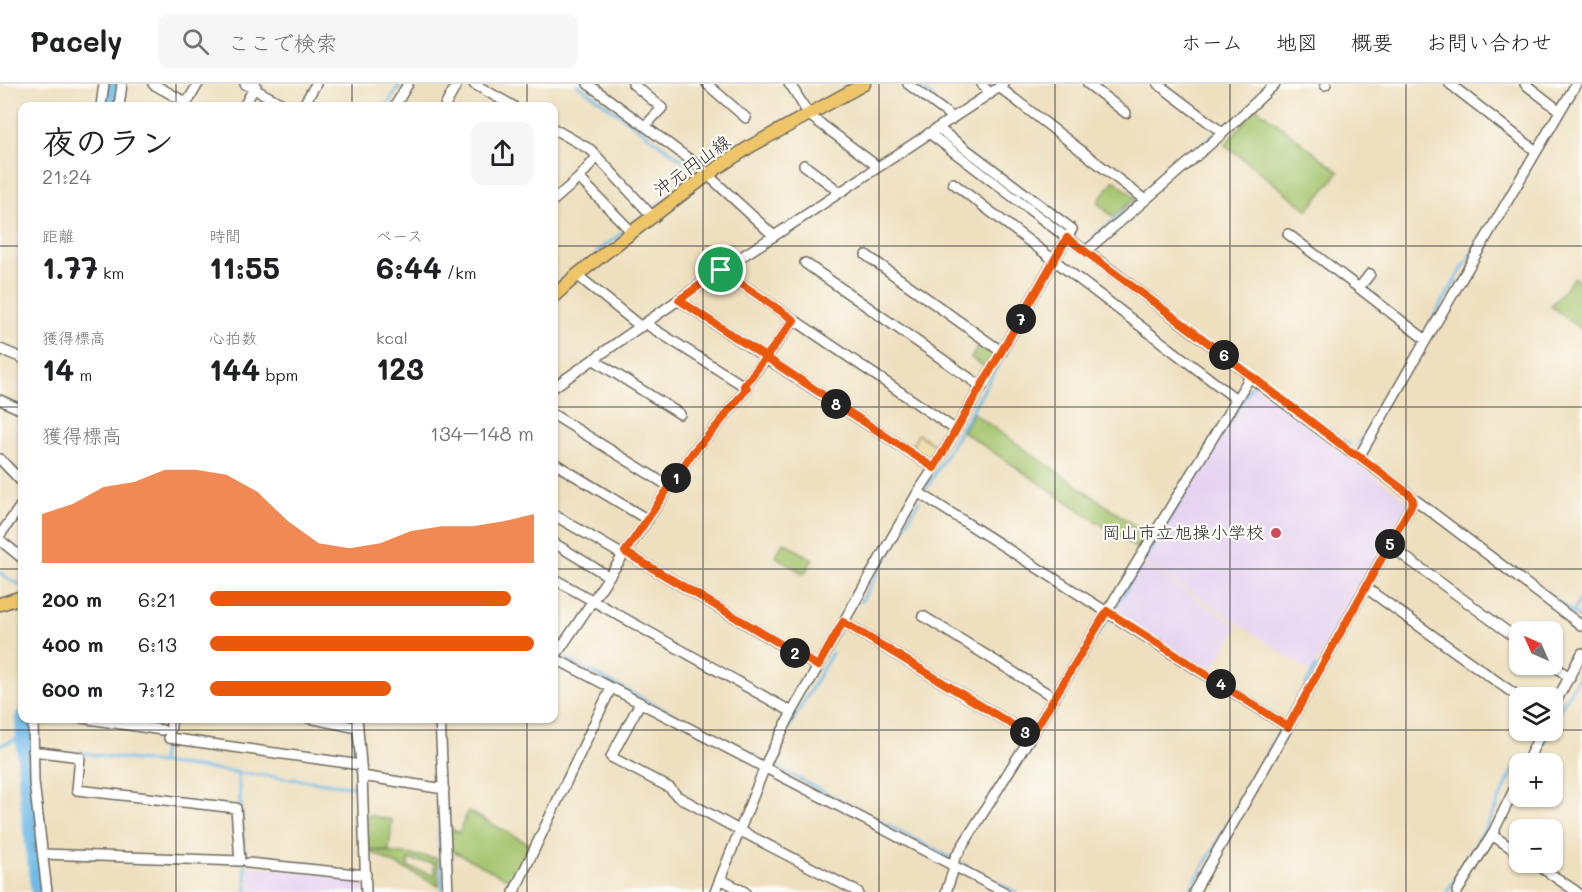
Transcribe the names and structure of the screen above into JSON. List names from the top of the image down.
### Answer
{
  "streets": {
    "main road": ["沖元円山線"]
  },
  "places": ["岡山市立旭操小学校"],
  "north": "top left",
  "page": {
    "header": "Pacely",
    "search": "ここで検索",
    "nav": [
      "ホーム",
      "地図",
      "概要",
      "お問い合わせ"
    ],
    "heading": ["夜のラン", "21:24"],
    "stats": [
      ["距離", "1.77 km"],
      ["時間", "11:55"],
      ["ペース", "6:44 /km"],
      ["獲得標高", "14 m"],
      ["心拍数", "144 bpm"],
      ["kcal", "123"]
    ],
    "pins": [
      "7",
      "6",
      "8",
      "1",
      "5",
      "2",
      "4",
      "3"
    ],
    "chart": ["獲得標高", "134–148 m"],
    "list": [
      {
        "name": "200 m",
        "note": "6:21"
      },
      {
        "name": "400 m",
        "note": "6:13"
      },
      {
        "name": "600 m",
        "note": "7:12"
      }
    ],
    "map_buttons": ["+", "−"]
  }
}
